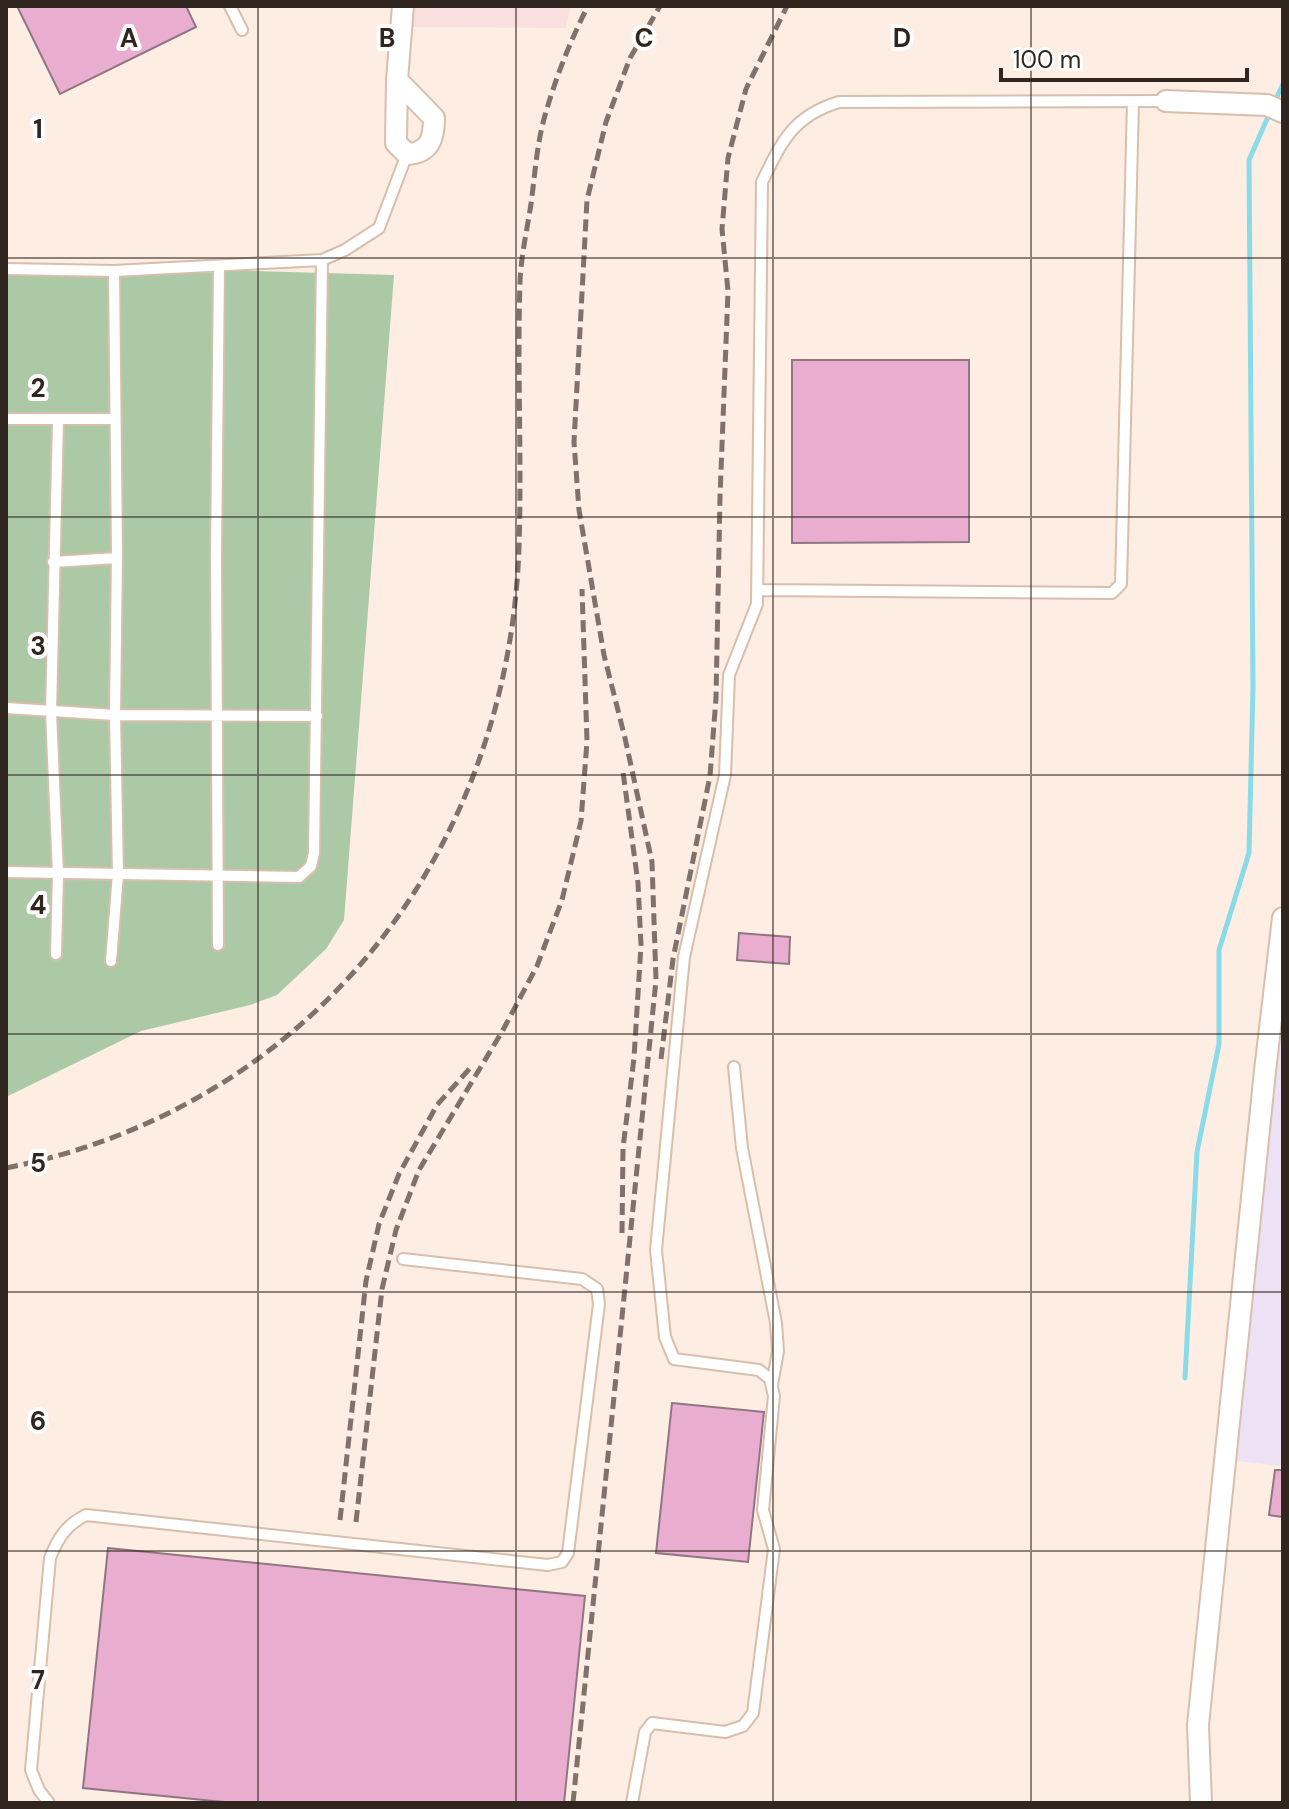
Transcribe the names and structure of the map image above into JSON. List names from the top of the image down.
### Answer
{
  "scale_bar": "100 m",
  "grid": {
    "columns": [
      "A",
      "B",
      "C",
      "D"
    ],
    "rows": [
      "1",
      "2",
      "3",
      "4",
      "5",
      "6",
      "7"
    ]
  }
}
